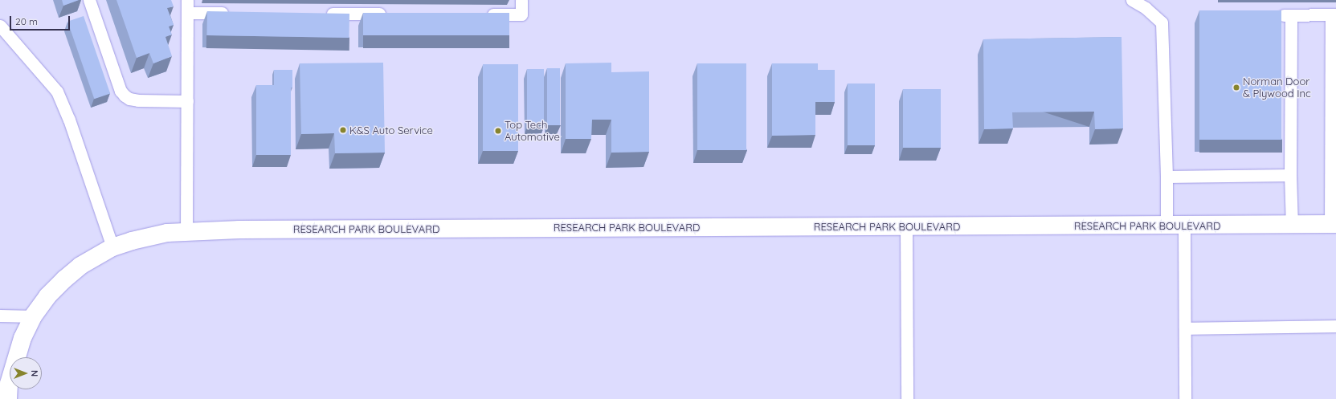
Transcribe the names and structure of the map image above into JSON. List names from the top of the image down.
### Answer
{
  "streets": {
    "street": ["RESEARCH PARK BOULEVARD"]
  },
  "places": ["Norman Door & Plywood Inc", "K&S Auto Service", "Top Tech Automotive"],
  "scale_bar": "20 m",
  "north": "right"
}
